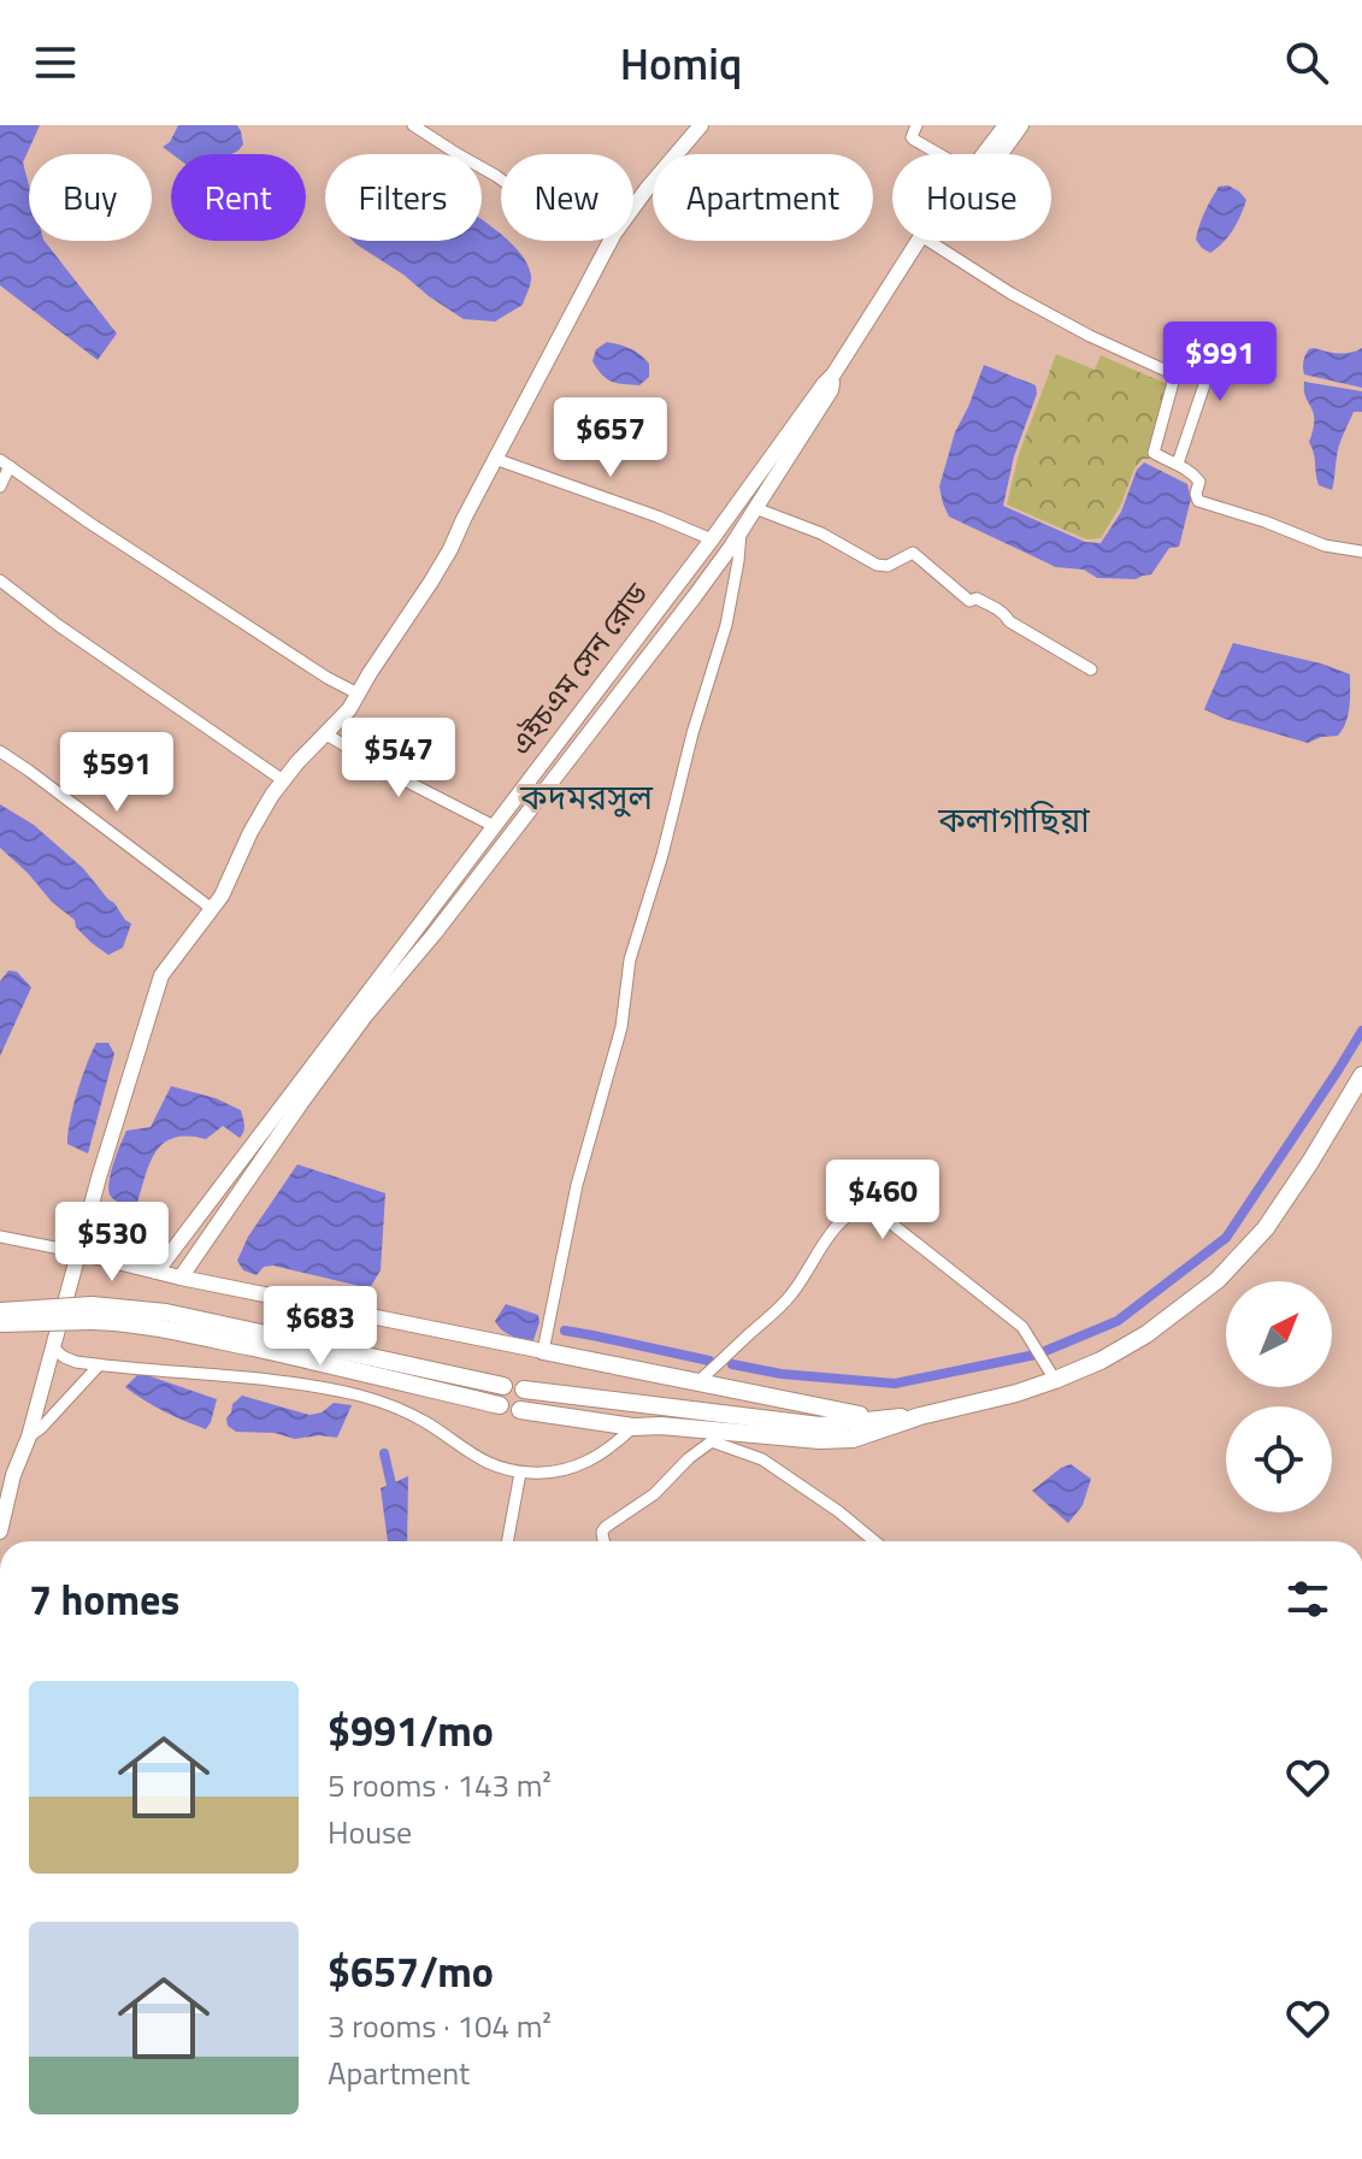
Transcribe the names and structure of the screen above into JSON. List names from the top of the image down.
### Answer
{
  "streets": {
    "main road": ["এইচএম সেন রোড"]
  },
  "districts": ["কদমরসুল", "কলাগাছিয়া"],
  "north": "top right",
  "page": {
    "header": "Homiq",
    "chip": [
      "Buy",
      "Rent",
      "Filters",
      "New",
      "Apartment",
      "House"
    ],
    "price": [
      "$991",
      "$657",
      "$547",
      "$591",
      "$460",
      "$530",
      "$683"
    ],
    "heading": "7 homes",
    "list": [
      {
        "name": "$991/mo",
        "note": "5 rooms · 143 m² · House"
      },
      {
        "name": "$657/mo",
        "note": "3 rooms · 104 m² · Apartment"
      }
    ]
  }
}
